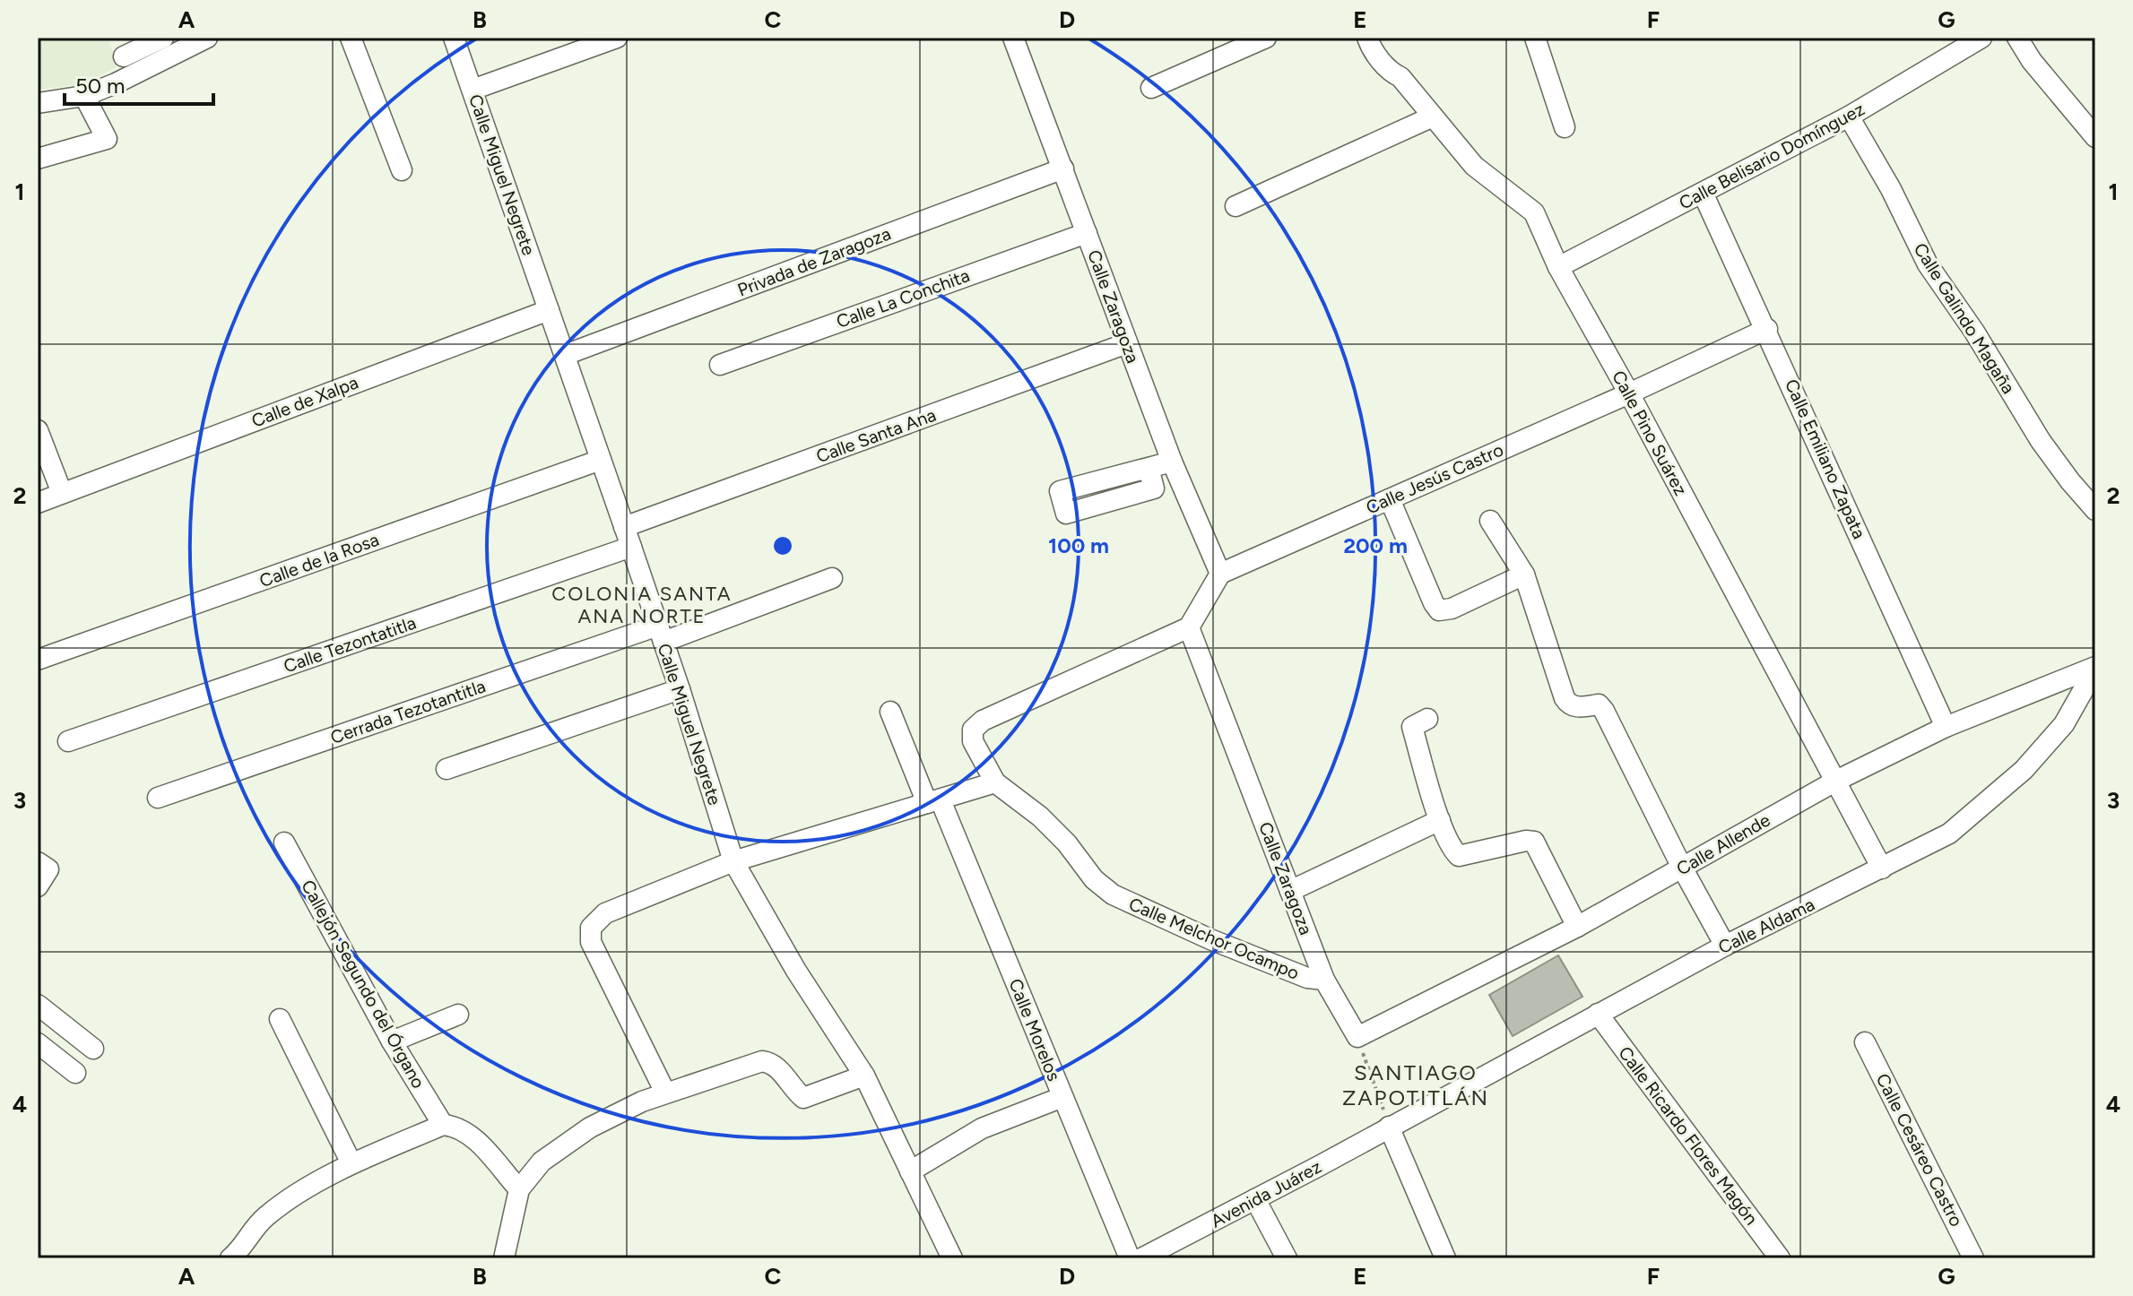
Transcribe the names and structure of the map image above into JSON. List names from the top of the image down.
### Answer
{
  "streets": {
    "street": [
      "Calle Belisario Domínguez",
      "Calle Miguel Negrete",
      "Privada de Zaragoza",
      "Calle La Conchita",
      "Calle Zaragoza",
      "Calle Galindo Magaña",
      "Calle de Xalpa",
      "Calle Pino Suárez",
      "Calle Santa Ana",
      "Calle Emiliano Zapata",
      "Calle Jesús Castro",
      "Calle de la Rosa",
      "Calle Tezontatitla",
      "Cerrada Tezotantitla",
      "Calle Allende",
      "Calle Aldama",
      "Calle Melchor Ocampo",
      "Callejón Segundo del Órgano",
      "Calle Morelos",
      "Calle Ricardo Flores Magón",
      "Calle Cesáreo Castro",
      "Avenida Juárez"
    ]
  },
  "crossings": [
    ["Calle Belisario Domínguez", "Calle Galindo Magaña"],
    ["Calle Belisario Domínguez", "Calle Pino Suárez"],
    ["Calle Belisario Domínguez", "Calle Emiliano Zapata"],
    ["Calle Miguel Negrete", "Privada de Zaragoza"],
    ["Calle Miguel Negrete", "Calle de Xalpa"],
    ["Calle Miguel Negrete", "Calle Santa Ana"],
    ["Calle Miguel Negrete", "Calle de la Rosa"],
    ["Calle Miguel Negrete", "Calle Tezontatitla"],
    ["Calle Miguel Negrete", "Cerrada Tezotantitla"],
    ["Privada de Zaragoza", "Calle Zaragoza"],
    ["Calle La Conchita", "Calle Zaragoza"],
    ["Calle Zaragoza", "Calle Santa Ana"],
    ["Calle Zaragoza", "Calle Jesús Castro"],
    ["Calle Zaragoza", "Calle Allende"],
    ["Calle Zaragoza", "Calle Melchor Ocampo"],
    ["Calle Pino Suárez", "Calle Jesús Castro"],
    ["Calle Pino Suárez", "Calle Allende"],
    ["Calle Pino Suárez", "Calle Aldama"],
    ["Calle Emiliano Zapata", "Calle Jesús Castro"],
    ["Calle Emiliano Zapata", "Calle Allende"],
    ["Calle Allende", "Calle Aldama"],
    ["Calle Aldama", "Calle Ricardo Flores Magón"],
    ["Calle Aldama", "Avenida Juárez"]
  ],
  "districts": ["COLONIA SANTA ANA NORTE", "SANTIAGO ZAPOTITLÁN"],
  "scale_bar": "50 m",
  "grid": {
    "columns": [
      "A",
      "B",
      "C",
      "D",
      "E",
      "F",
      "G"
    ],
    "rows": [
      "1",
      "2",
      "3",
      "4"
    ]
  },
  "rings": ["100 m", "200 m"]
}
